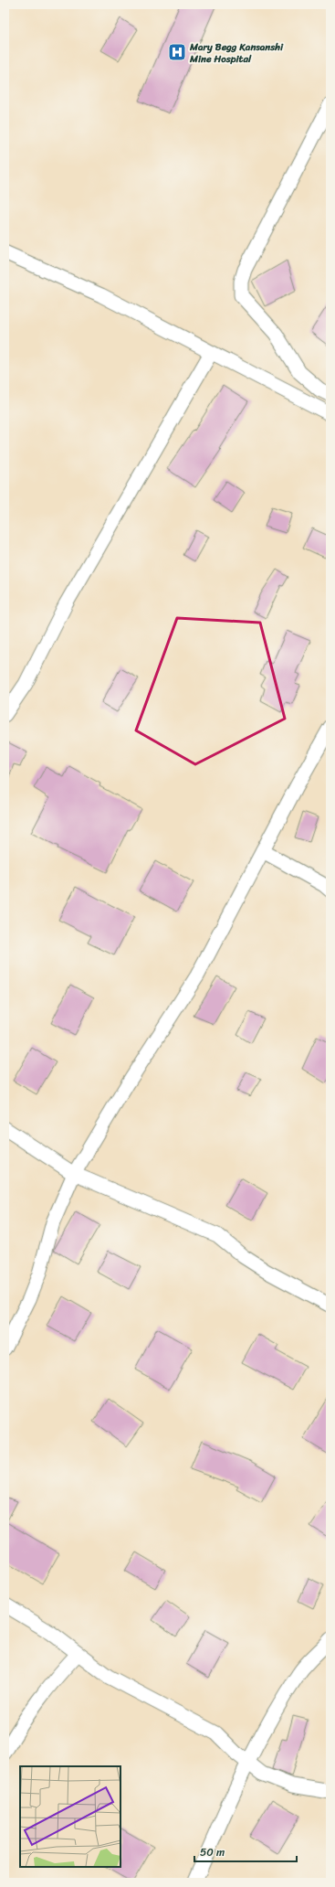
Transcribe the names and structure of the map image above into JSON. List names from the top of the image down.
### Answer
{
  "places": {
    "hospital": ["Mary Begg Kansanshi Mine Hospital"]
  },
  "scale_bar": "50 m"
}
